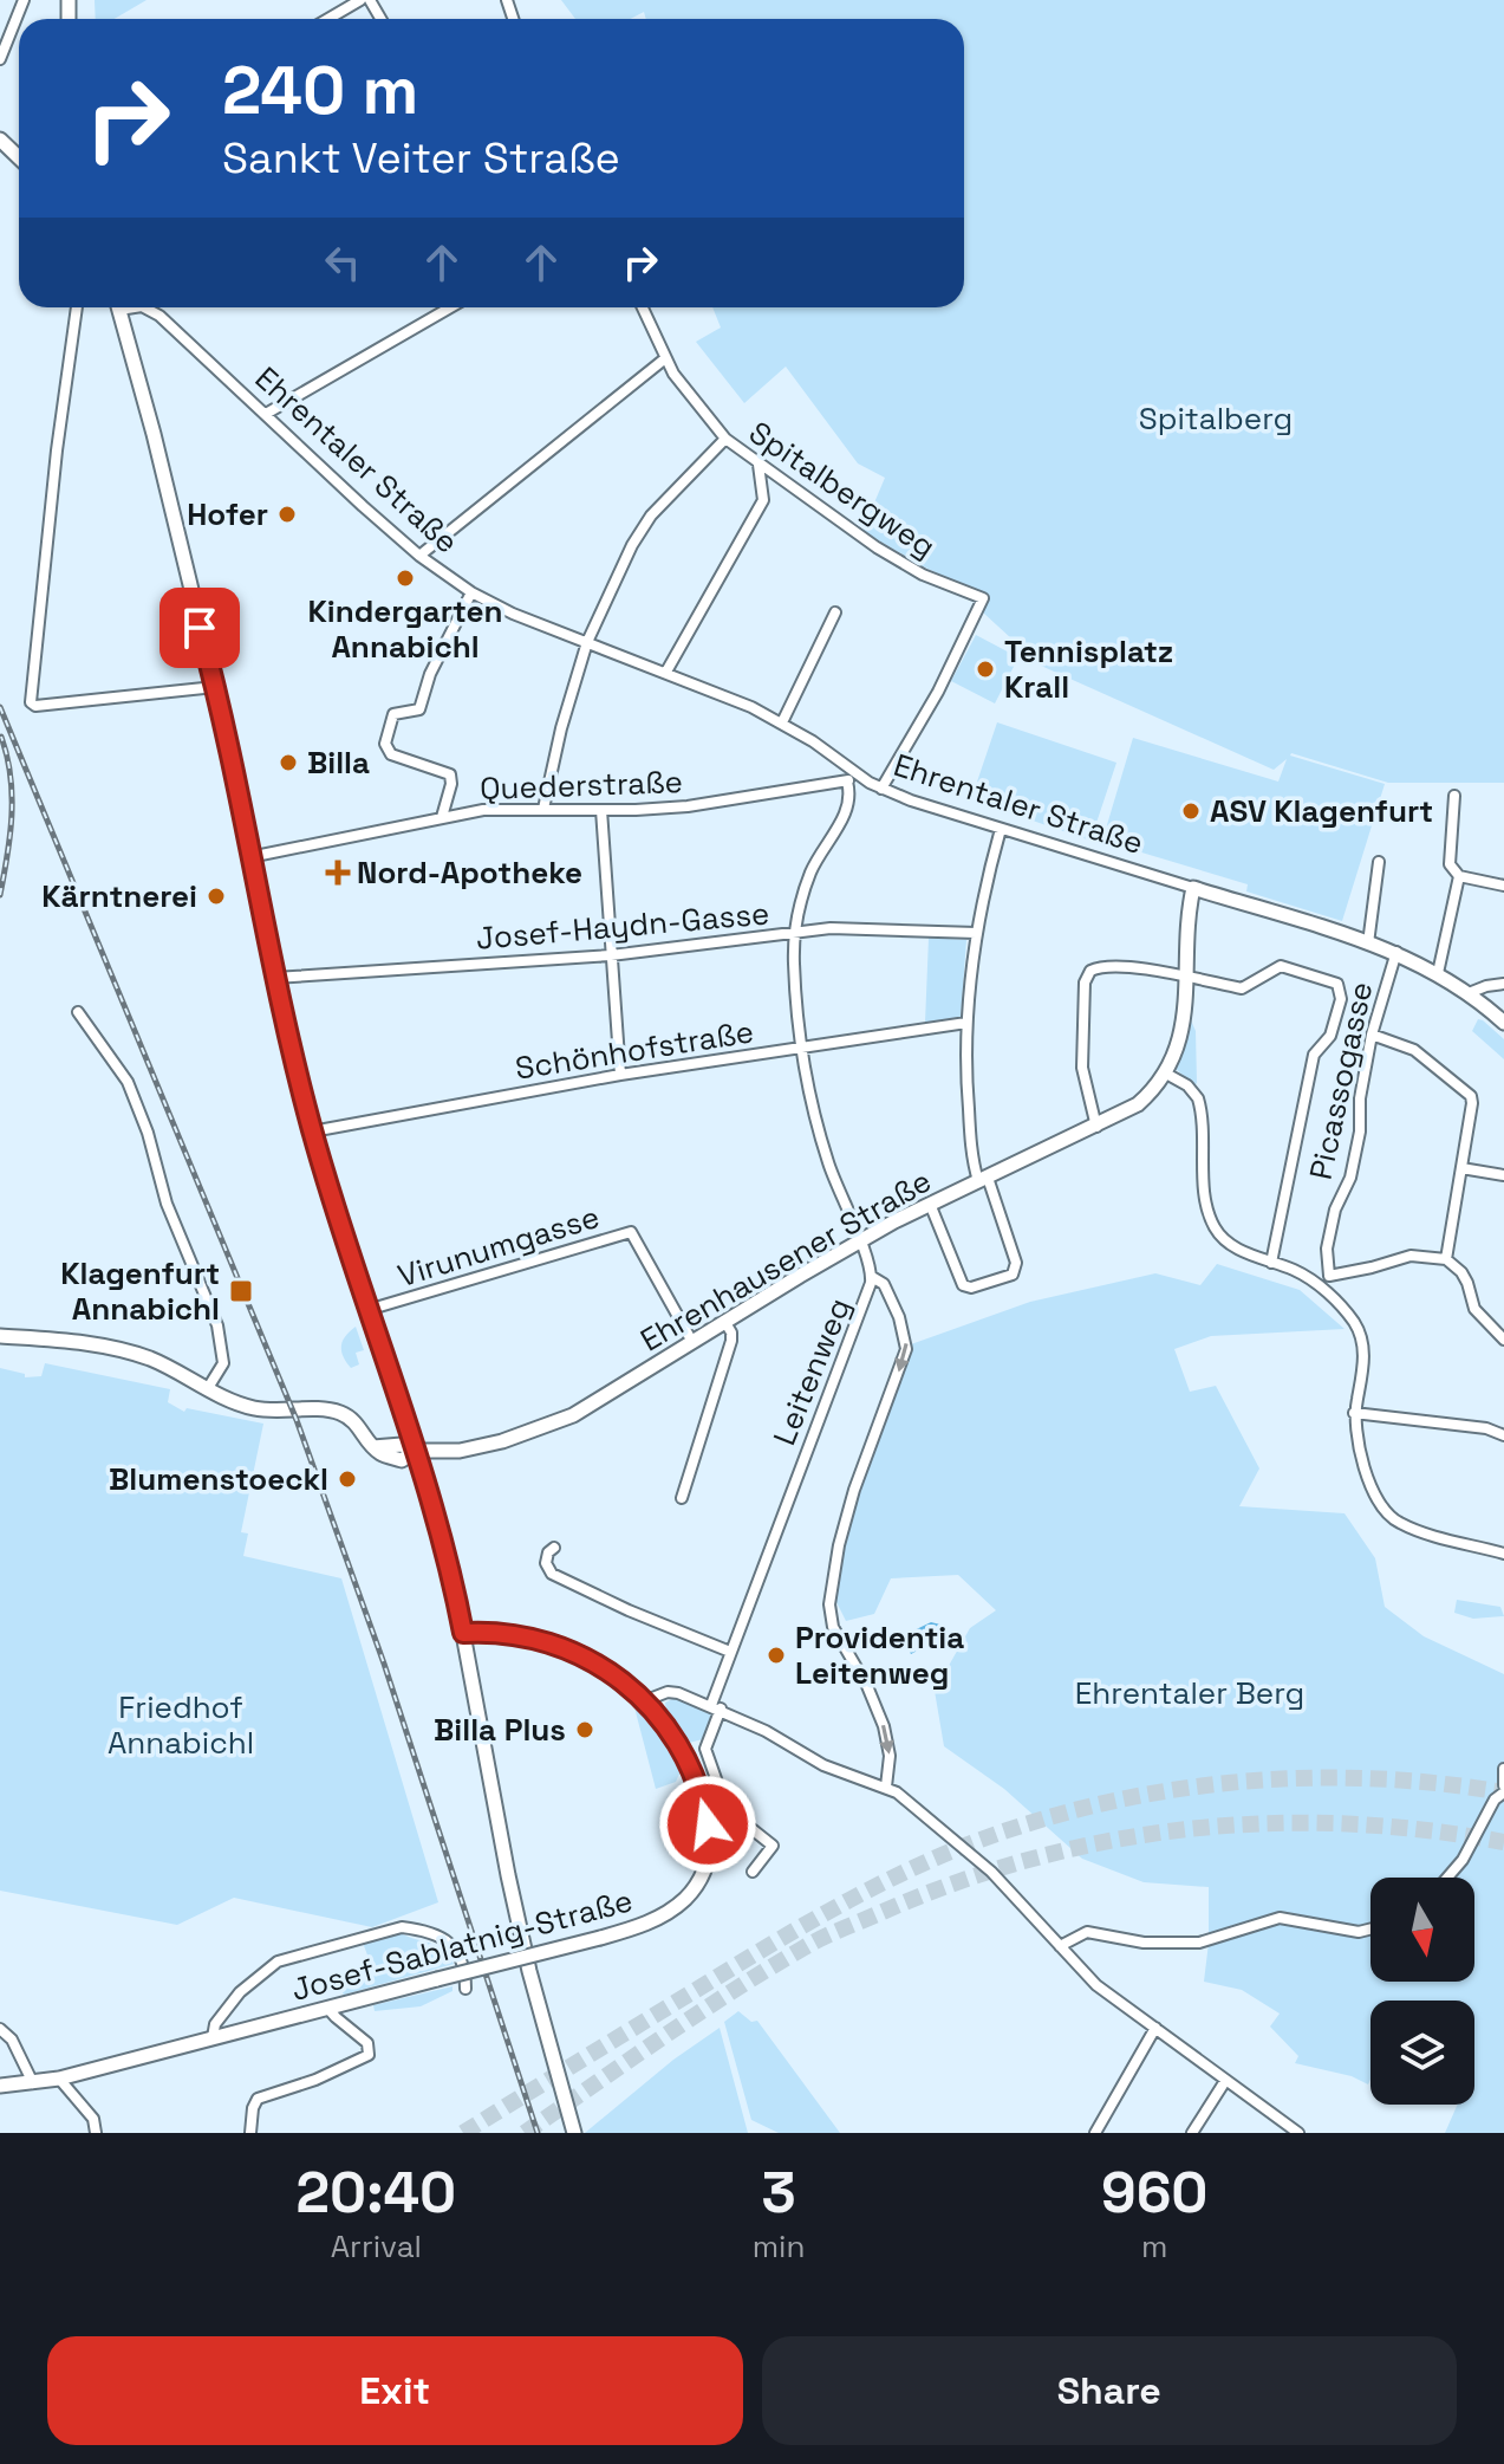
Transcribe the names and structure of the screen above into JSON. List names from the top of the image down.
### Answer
{
  "streets": {
    "main road": ["Ehrenhausener Straße", "Josef-Sablatnig-Straße"],
    "street": [
      "Ehrentaler Straße",
      "Spitalbergweg",
      "Quederstraße",
      "Josef-Haydn-Gasse",
      "Schönhofstraße",
      "Picassogasse",
      "Virunumgasse",
      "Leitenweg"
    ]
  },
  "crossings": [
    ["Ehrentaler Straße", "Spitalbergweg"],
    ["Quederstraße", "Leitenweg"],
    ["Josef-Haydn-Gasse", "Leitenweg"],
    ["Schönhofstraße", "Leitenweg"],
    ["Virunumgasse", "Ehrenhausener Straße"],
    ["Ehrenhausener Straße", "Leitenweg"]
  ],
  "parks": ["Spitalberg", "Ehrentaler Berg", "Friedhof Annabichl"],
  "places": {
    "other": [
      "Hofer",
      "Kindergarten Annabichl",
      "Tennisplatz Krall",
      "Billa",
      "ASV Klagenfurt",
      "Kärntnerei",
      "Blumenstoeckl",
      "Providentia Leitenweg",
      "Billa Plus"
    ],
    "health": ["Nord-Apotheke"],
    "transit": ["Klagenfurt Annabichl"]
  },
  "north": "bottom",
  "page": {
    "turn": ["240 m", "Sankt Veiter Straße"],
    "eta": [
      "20:40",
      "Arrival",
      "3",
      "min",
      "960",
      "m"
    ],
    "buttons": ["Exit", "Share"]
  }
}
